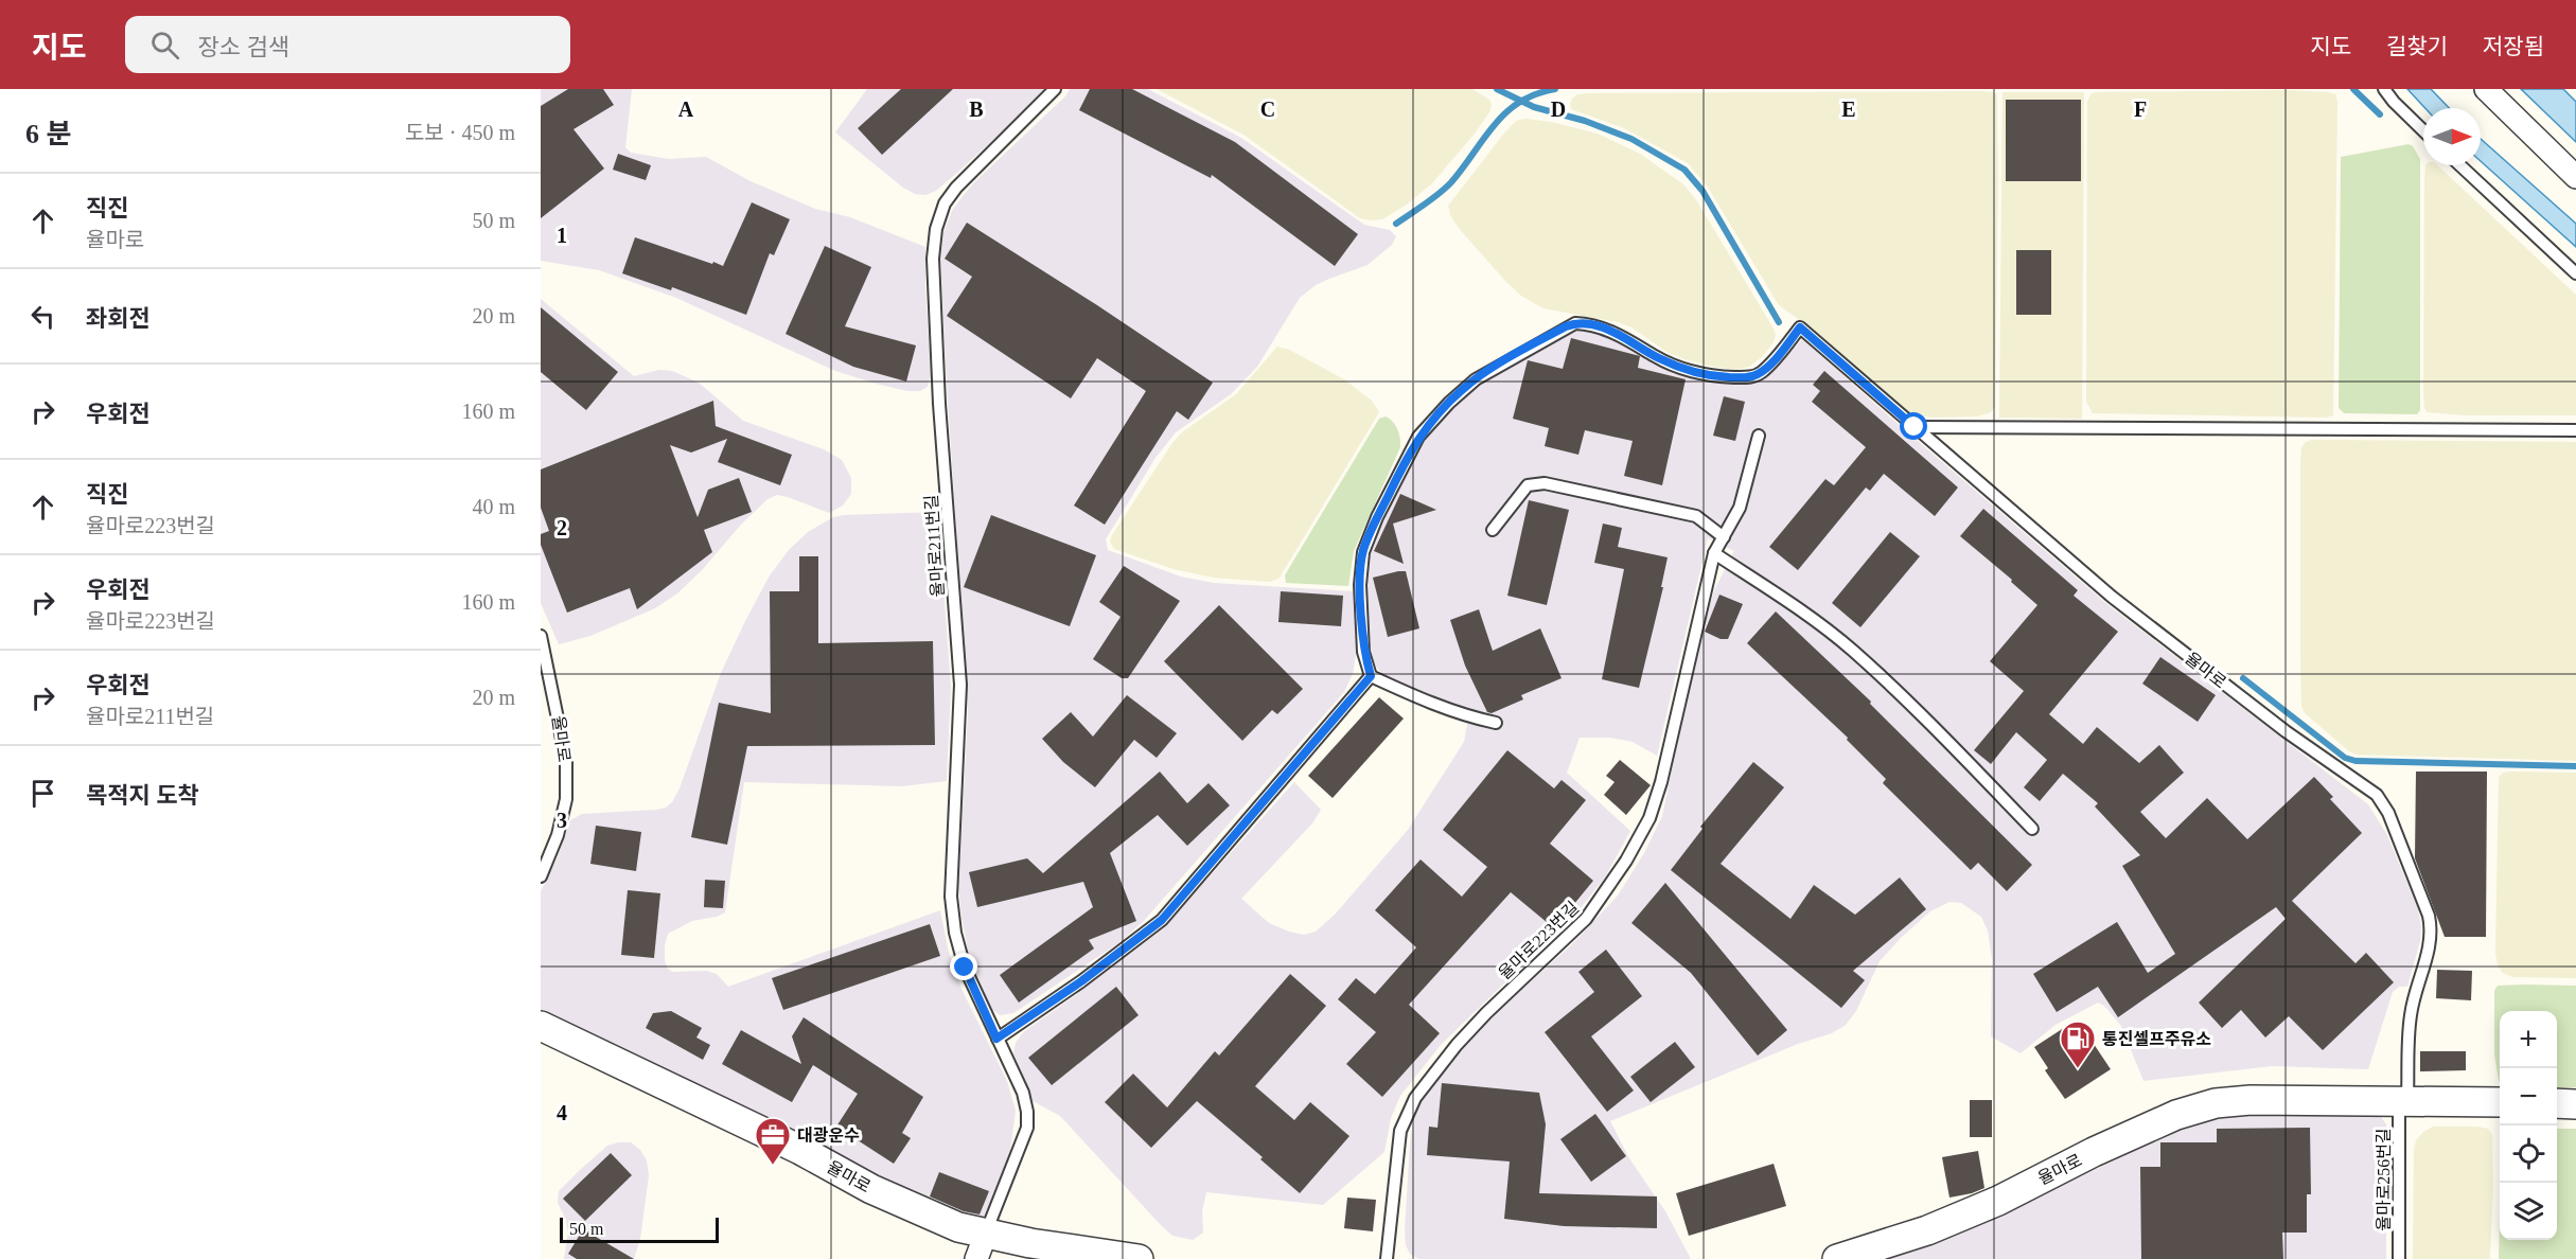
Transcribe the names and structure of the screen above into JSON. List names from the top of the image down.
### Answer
{
  "streets": {
    "street": ["율마로"],
    "lane": ["율마로211번길", "율마로223번길", "율마로256번길"]
  },
  "crossings": [
    ["율마로211번길", "율마로"],
    ["율마로", "율마로256번길"]
  ],
  "places": {
    "fuel station": ["통진셀프주유소"],
    "office": ["대광운수"]
  },
  "scale_bar": "50 m",
  "north": "right",
  "page": {
    "header": "지도",
    "search": "장소 검색",
    "nav": ["지도", "길찾기", "저장됨"],
    "heading": ["6 분", "도보 · 450 m"],
    "list": [
      ["직진", "율마로", "50 m"],
      ["좌회전", "20 m"],
      ["우회전", "160 m"],
      ["직진", "율마로223번길", "40 m"],
      ["우회전", "율마로223번길", "160 m"],
      ["우회전", "율마로211번길", "20 m"],
      "목적지 도착"
    ],
    "map_buttons": ["+", "−"],
    "scale": "50 m"
  },
  "grid": {
    "columns": [
      "A",
      "B",
      "C",
      "D",
      "E",
      "F"
    ],
    "rows": [
      "1",
      "2",
      "3",
      "4"
    ]
  }
}
